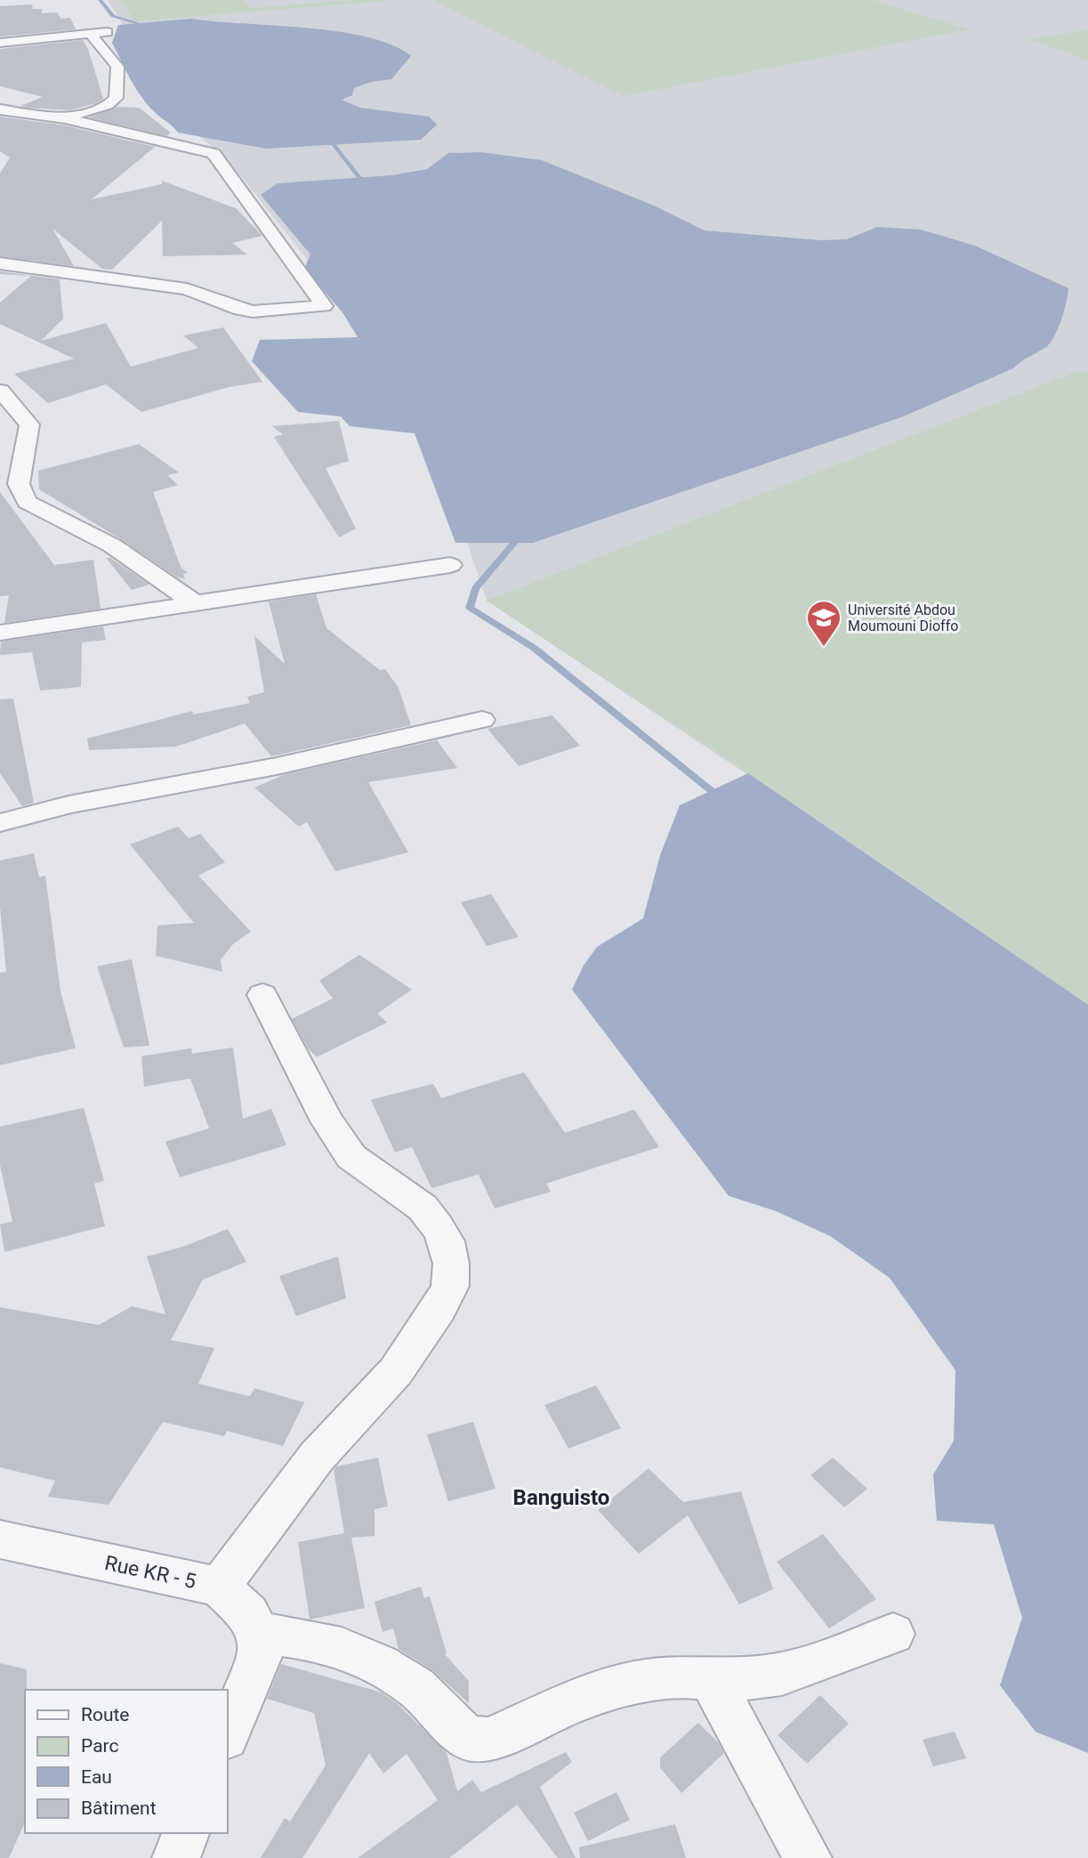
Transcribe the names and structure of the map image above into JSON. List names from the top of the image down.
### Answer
{
  "streets": {
    "street": ["Rue KR - 5"]
  },
  "districts": ["Banguisto"],
  "places": {
    "school or university": ["Université Abdou Moumouni Dioffo"]
  },
  "legend": [
    "Route",
    "Parc",
    "Eau",
    "Bâtiment"
  ]
}
